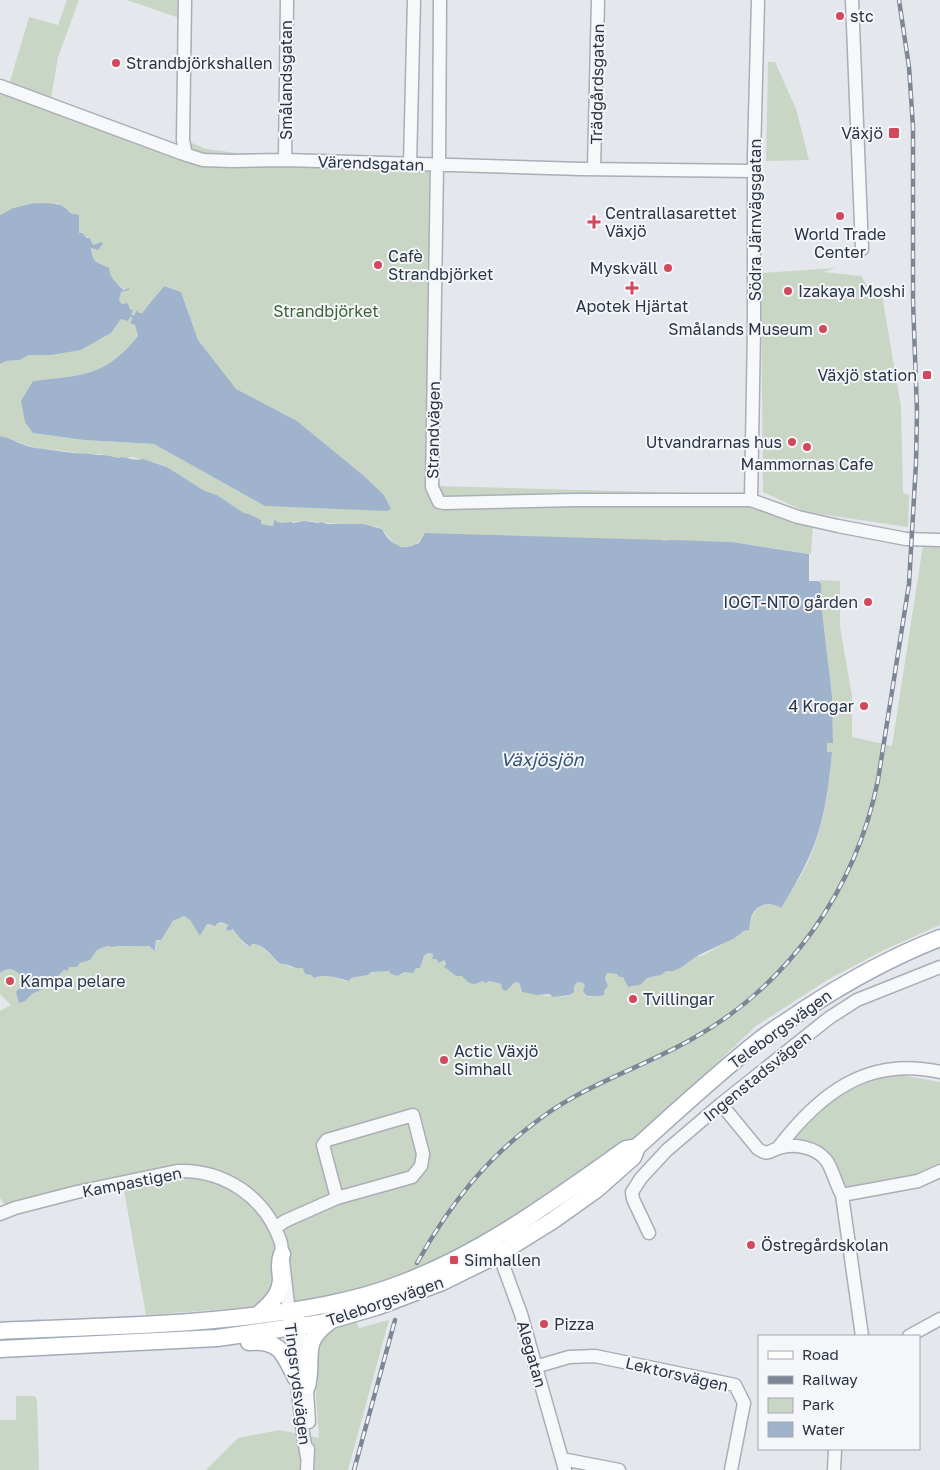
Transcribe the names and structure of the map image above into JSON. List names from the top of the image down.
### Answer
{
  "streets": {
    "main road": ["Teleborgsvägen"],
    "street": [
      "Smålandsgatan",
      "Trädgårdsgatan",
      "Värendsgatan",
      "Södra Järnvägsgatan",
      "Strandvägen",
      "Ingenstadsvägen",
      "Kampastigen",
      "Alegatan",
      "Lektorsvägen",
      "Tingsrydsvägen"
    ]
  },
  "crossings": [
    ["Smålandsgatan", "Värendsgatan"],
    ["Trädgårdsgatan", "Värendsgatan"],
    ["Värendsgatan", "Södra Järnvägsgatan"],
    ["Värendsgatan", "Strandvägen"],
    ["Södra Järnvägsgatan", "Strandvägen"],
    ["Teleborgsvägen", "Kampastigen"],
    ["Teleborgsvägen", "Alegatan"],
    ["Teleborgsvägen", "Tingsrydsvägen"],
    ["Kampastigen", "Tingsrydsvägen"],
    ["Alegatan", "Lektorsvägen"]
  ],
  "water": ["Växjösjön"],
  "parks": ["Strandbjörket"],
  "places": {
    "other": [
      "stc",
      "Strandbjörkshallen",
      "World Trade Center",
      "Cafè Strandbjörket",
      "Myskväll",
      "Izakaya Moshi",
      "Smålands Museum",
      "Utvandrarnas hus",
      "Mammornas Cafe",
      "IOGT-NTO gården",
      "4 Krogar",
      "Kampa pelare",
      "Tvillingar",
      "Actic Växjö Simhall",
      "Östregårdskolan",
      "Pizza"
    ],
    "transit": ["Växjö", "Växjö station", "Simhallen"],
    "health": ["Centrallasarettet Växjö", "Apotek Hjärtat"]
  },
  "legend": [
    "Road",
    "Railway",
    "Park",
    "Water"
  ]
}
